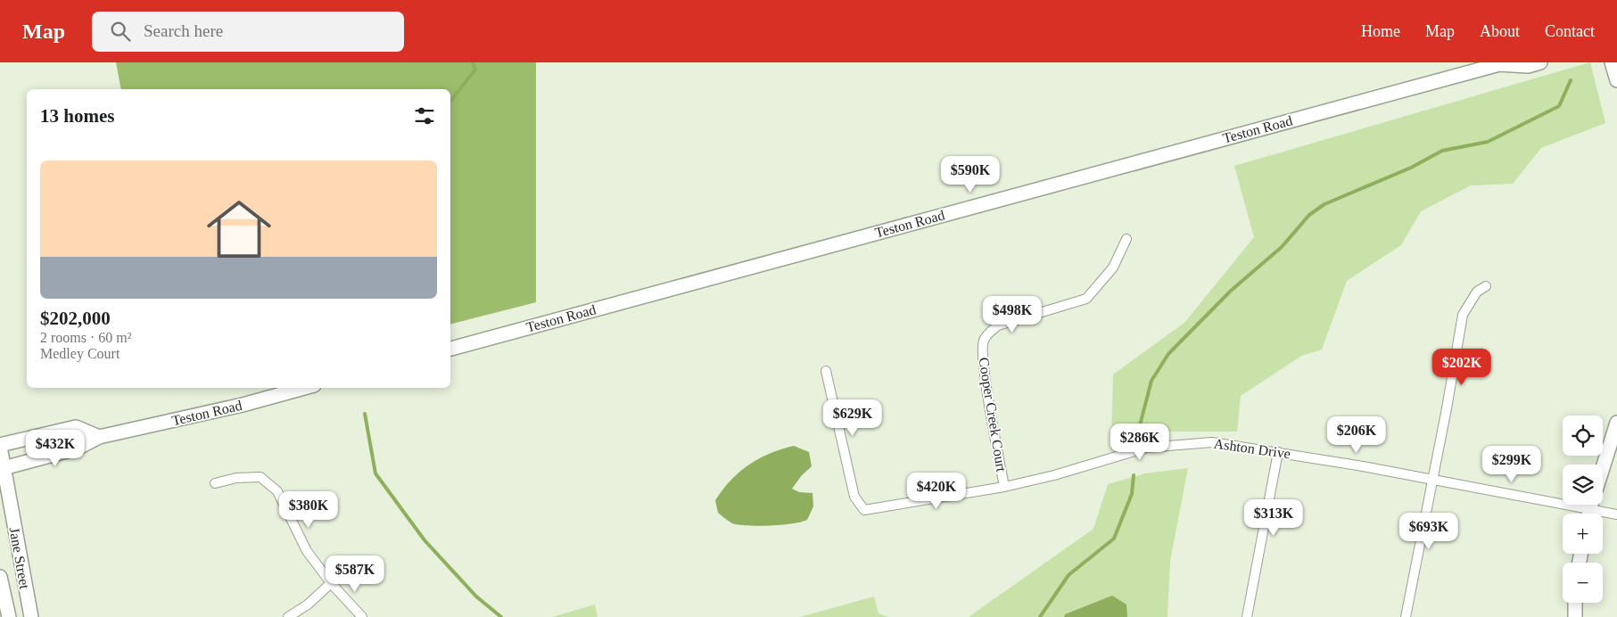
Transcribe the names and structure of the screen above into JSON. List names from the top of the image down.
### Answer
{
  "streets": {
    "main road": ["Teston Road", "Jane Street"],
    "street": ["Cooper Creek Court", "Ashton Drive"]
  },
  "crossings": [
    ["Teston Road", "Jane Street"],
    ["Cooper Creek Court", "Ashton Drive"]
  ],
  "page": {
    "header": "Map",
    "search": "Search here",
    "nav": [
      "Home",
      "Map",
      "About",
      "Contact"
    ],
    "heading": "13 homes",
    "list": [
      {
        "name": "$202,000",
        "note": "2 rooms · 60 m² · Medley Court"
      }
    ],
    "price": [
      "$590K",
      "$498K",
      "$202K",
      "$629K",
      "$206K",
      "$286K",
      "$432K",
      "$299K",
      "$420K",
      "$380K",
      "$313K",
      "$693K",
      "$587K"
    ],
    "map_buttons": ["+", "−"]
  }
}
